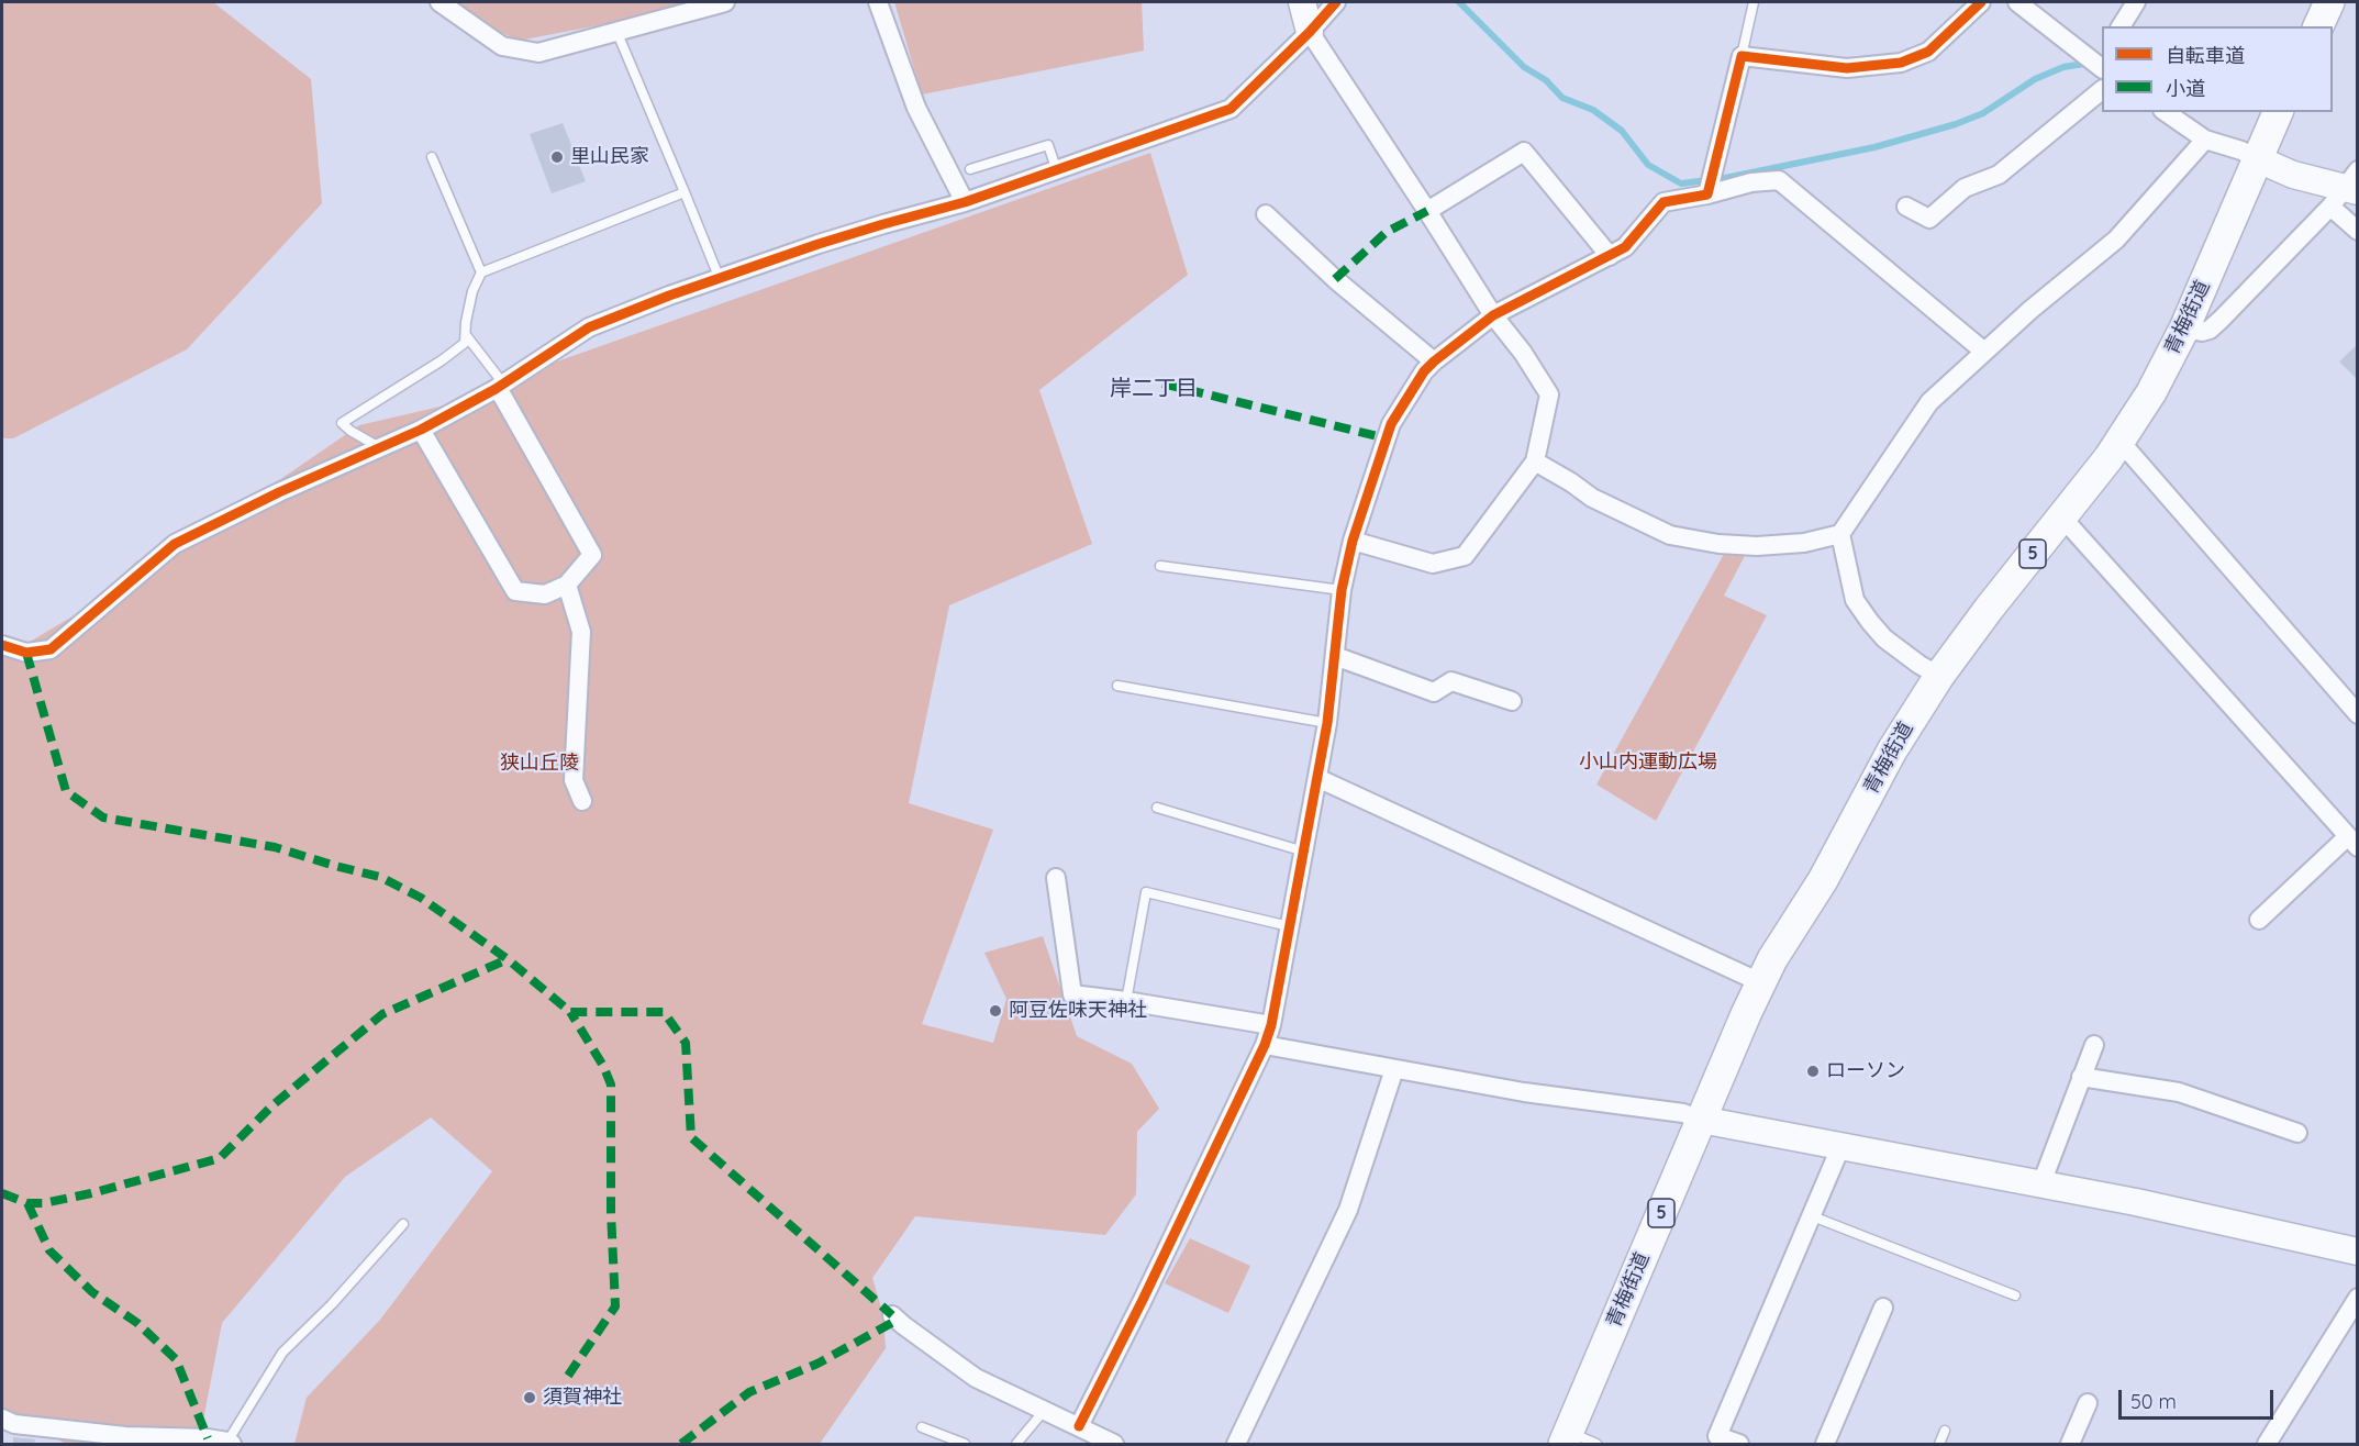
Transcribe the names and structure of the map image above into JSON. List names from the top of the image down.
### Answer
{
  "streets": {
    "main road": ["青梅街道", "5"]
  },
  "districts": ["岸二丁目"],
  "parks": ["小山内運動広場", "狭山丘陵"],
  "places": [
    "里山民家",
    "阿豆佐味天神社",
    "ローソン",
    "須賀神社"
  ],
  "legend": ["自転車道", "小道"],
  "scale_bar": "50 m"
}
